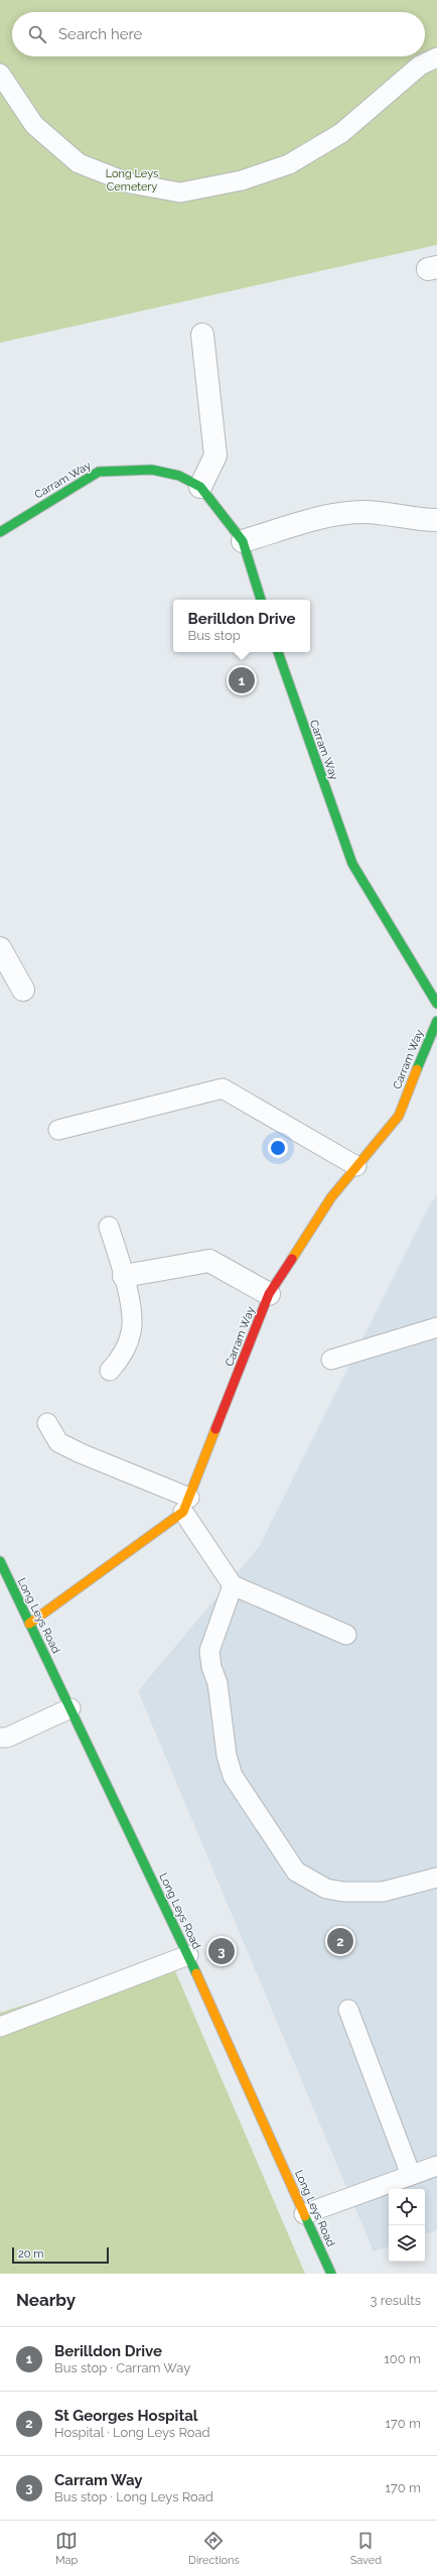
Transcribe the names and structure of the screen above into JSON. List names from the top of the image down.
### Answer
{
  "streets": {
    "street": ["Carram Way", "Long Leys Road"]
  },
  "parks": ["Long Leys Cemetery"],
  "scale_bar": "20 m",
  "page": {
    "search": "Search here",
    "popup": ["Berilldon Drive", "Bus stop"],
    "pins": ["1", "2", "3"],
    "scale": "20 m",
    "heading": ["Nearby", "3 results"],
    "list": [
      {
        "mark": "1",
        "name": "Berilldon Drive",
        "note": "Bus stop · Carram Way",
        "value": "100 m"
      },
      {
        "mark": "2",
        "name": "St Georges Hospital",
        "note": "Hospital · Long Leys Road",
        "value": "170 m"
      },
      {
        "mark": "3",
        "name": "Carram Way",
        "note": "Bus stop · Long Leys Road",
        "value": "170 m"
      }
    ],
    "nav": ["Map", "Directions", "Saved"]
  }
}
